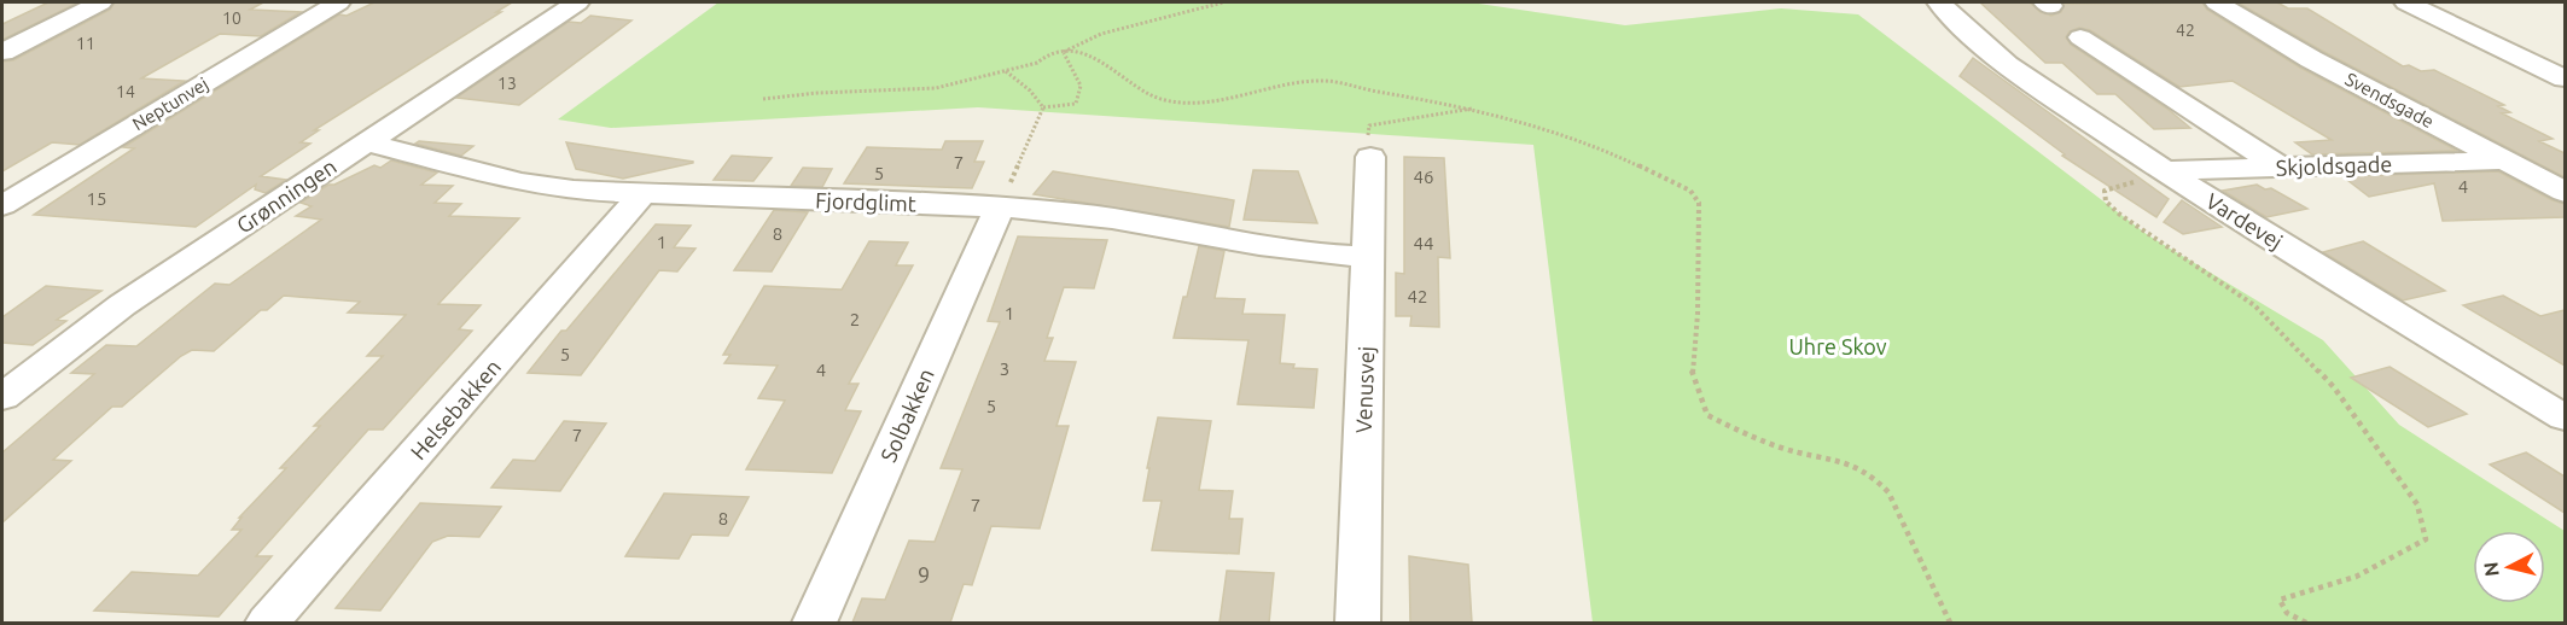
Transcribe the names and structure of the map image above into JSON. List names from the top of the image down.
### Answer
{
  "streets": {
    "street": [
      "Svendsgade",
      "Neptunvej",
      "Skjoldsgade",
      "Grønningen",
      "Fjordglimt",
      "Vardevej",
      "Venusvej",
      "Helsebakken",
      "Solbakken"
    ]
  },
  "crossings": [
    ["Svendsgade", "Skjoldsgade"],
    ["Skjoldsgade", "Vardevej"],
    ["Grønningen", "Fjordglimt"],
    ["Fjordglimt", "Venusvej"],
    ["Fjordglimt", "Helsebakken"],
    ["Fjordglimt", "Solbakken"]
  ],
  "parks": ["Uhre Skov"],
  "house_numbers": [
    "10",
    "42",
    "11",
    "13",
    "14",
    "7",
    "5",
    "46",
    "4",
    "15",
    "8",
    "1",
    "44",
    "42",
    "1",
    "2",
    "5",
    "3",
    "4",
    "5",
    "7",
    "7",
    "8",
    "9"
  ],
  "north": "left"
}
